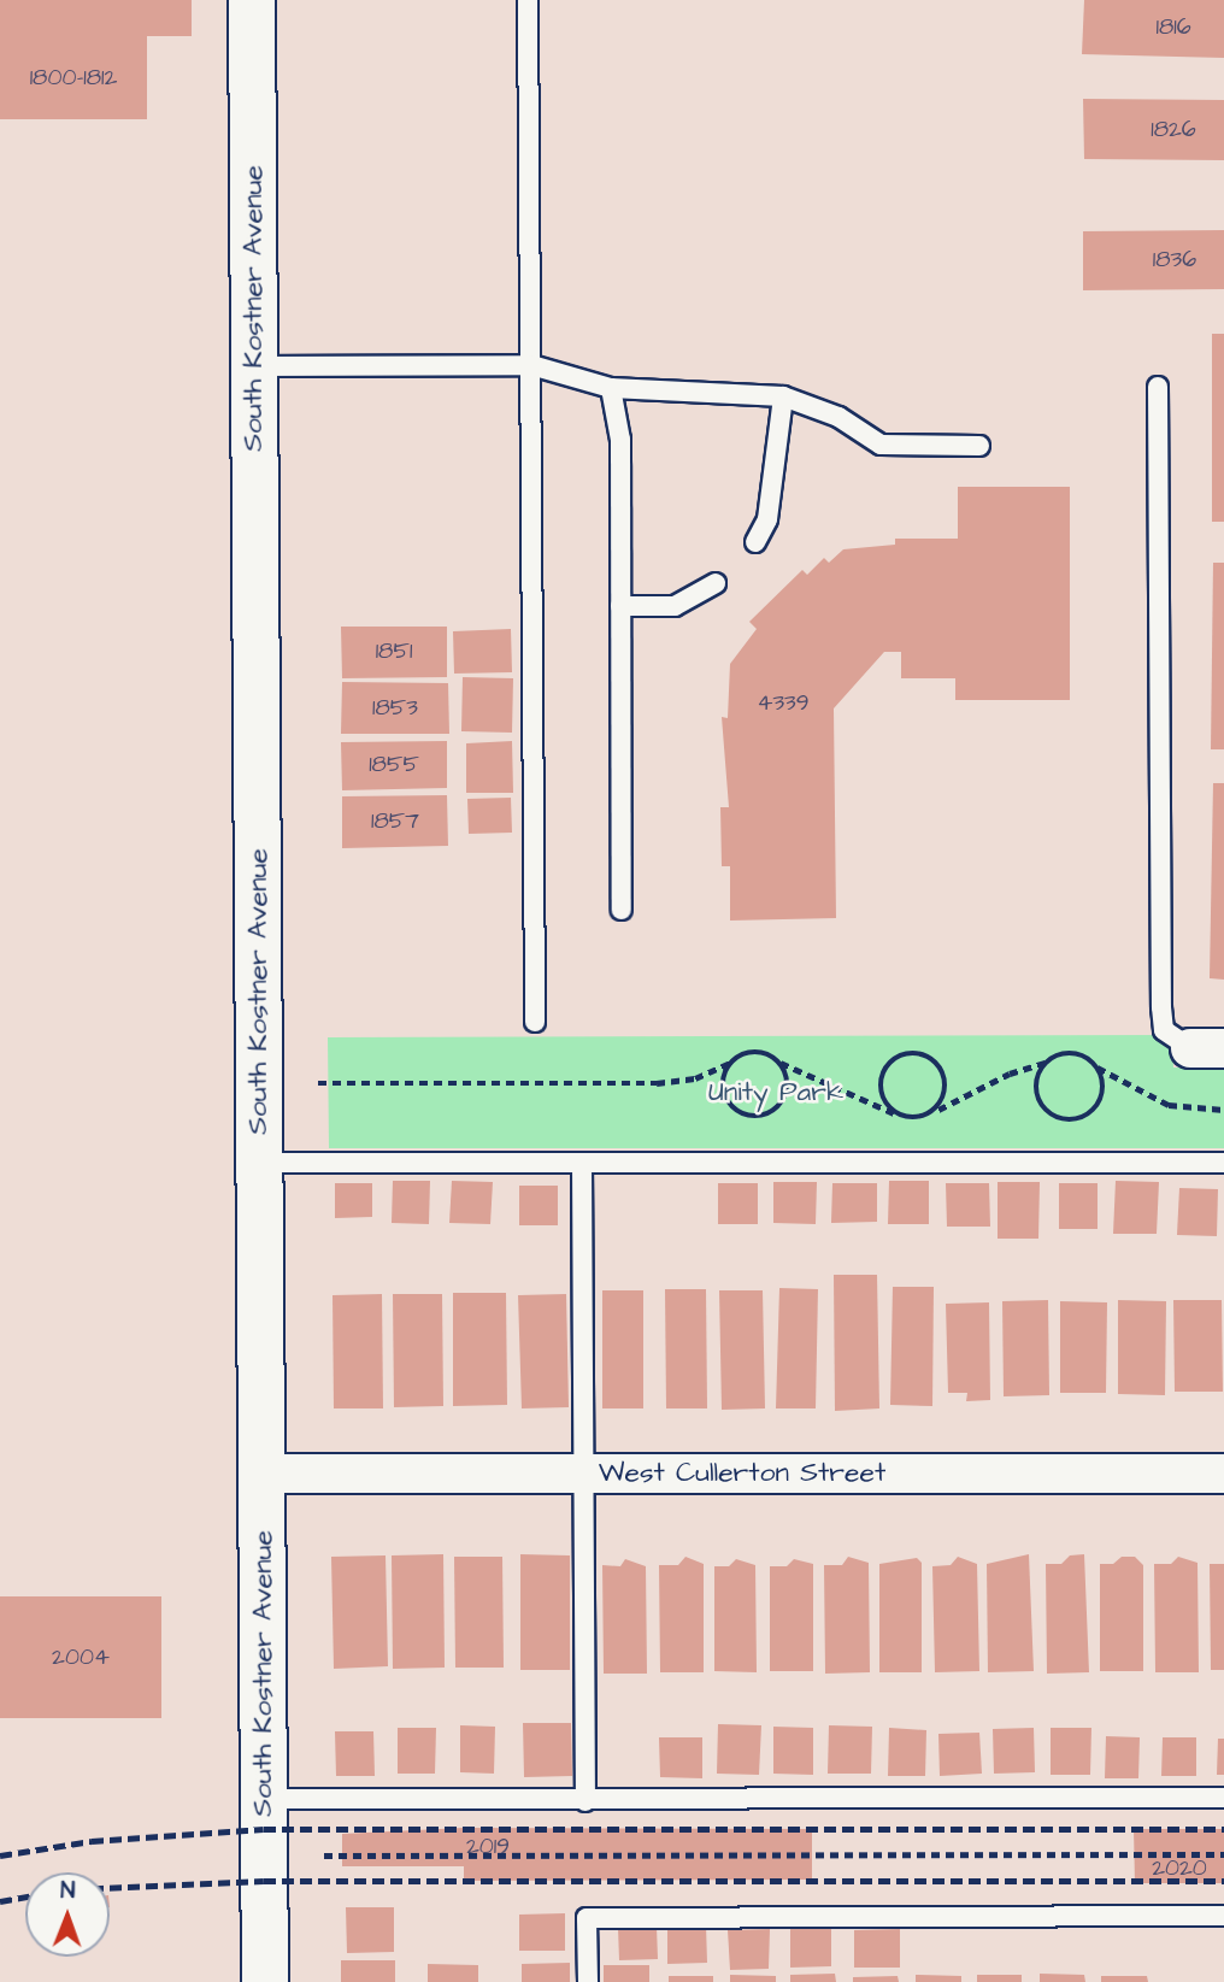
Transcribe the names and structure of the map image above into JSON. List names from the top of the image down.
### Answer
{
  "streets": {
    "street": ["South Kostner Avenue", "West Cullerton Street"]
  },
  "crossings": [
    ["South Kostner Avenue", "West Cullerton Street"]
  ],
  "parks": ["Unity Park"],
  "house_numbers": [
    "1816",
    "1800-1812",
    "1826",
    "1836",
    "1851",
    "4339",
    "1853",
    "1855",
    "1857",
    "2004",
    "2019",
    "2020"
  ],
  "north": "top"
}
